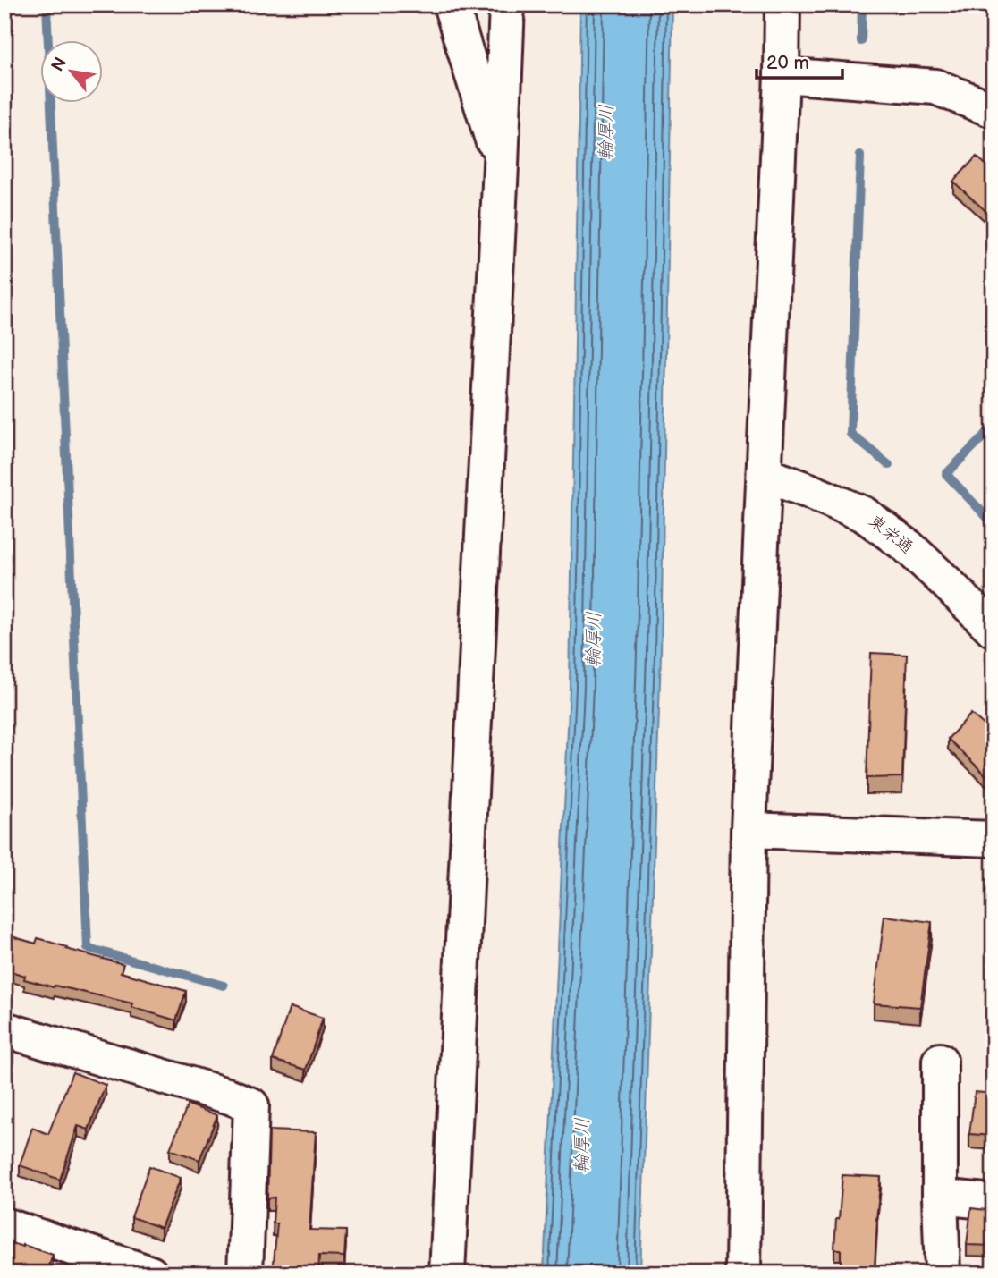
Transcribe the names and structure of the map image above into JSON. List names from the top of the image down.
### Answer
{
  "streets": {
    "street": ["東栄通"]
  },
  "water": ["輪厚川"],
  "scale_bar": "20 m",
  "north": "top left"
}
